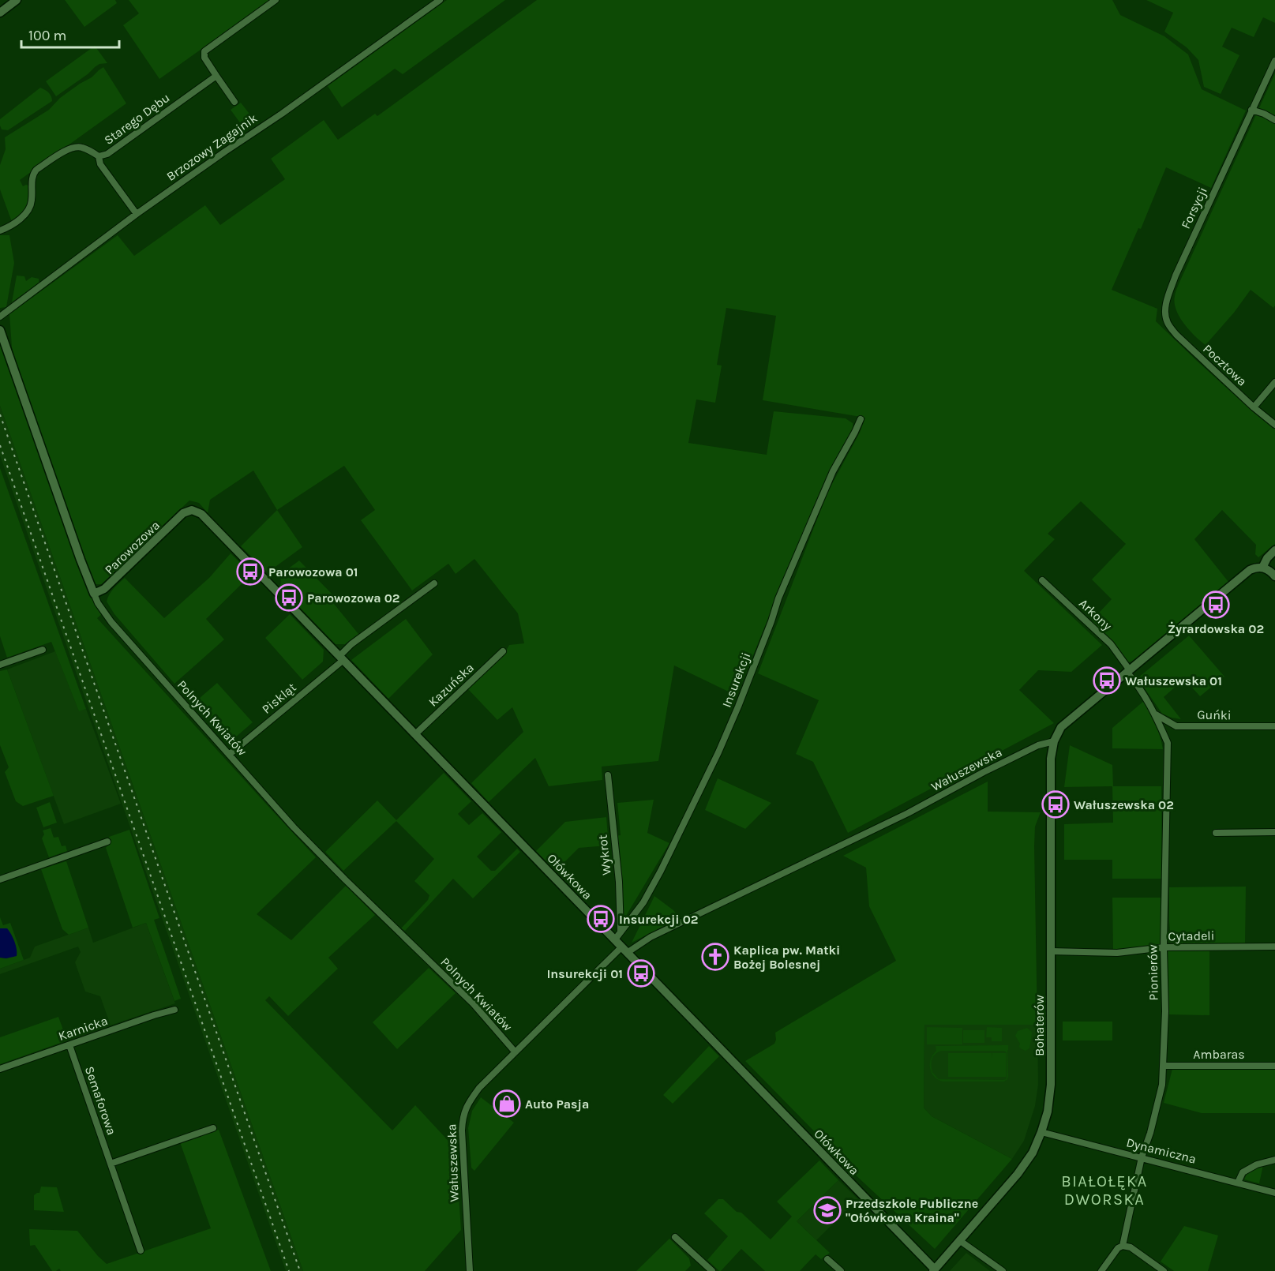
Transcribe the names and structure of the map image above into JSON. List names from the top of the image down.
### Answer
{
  "streets": {
    "street": [
      "Starego Dębu",
      "Brzozowy Zagajnik",
      "Forsycji",
      "Pocztowa",
      "Parowozowa",
      "Arkony",
      "Insurekcji",
      "Kazuńska",
      "Piskląt",
      "Guńki",
      "Polnych Kwiatów",
      "Wałuszewska",
      "Wykrot",
      "Ołówkowa",
      "Cytadeli",
      "Pionierów",
      "Bohaterów",
      "Karnicka",
      "Ambaras",
      "Semaforowa",
      "Dynamiczna"
    ]
  },
  "crossings": [
    ["Forsycji", "Pocztowa"],
    ["Parowozowa", "Polnych Kwiatów"],
    ["Parowozowa", "Ołówkowa"],
    ["Arkony", "Pionierów"],
    ["Insurekcji", "Wykrot"],
    ["Insurekcji", "Ołówkowa"],
    ["Kazuńska", "Ołówkowa"],
    ["Piskląt", "Polnych Kwiatów"],
    ["Piskląt", "Ołówkowa"],
    ["Guńki", "Pionierów"],
    ["Polnych Kwiatów", "Wałuszewska"],
    ["Wałuszewska", "Ołówkowa"],
    ["Wałuszewska", "Bohaterów"],
    ["Ołówkowa", "Bohaterów"],
    ["Cytadeli", "Pionierów"],
    ["Cytadeli", "Bohaterów"],
    ["Pionierów", "Ambaras"],
    ["Pionierów", "Dynamiczna"],
    ["Bohaterów", "Dynamiczna"],
    ["Karnicka", "Semaforowa"]
  ],
  "districts": ["BIAŁOŁĘKA DWORSKA"],
  "places": {
    "bus stop": [
      "Parowozowa 01",
      "Parowozowa 02",
      "Żyrardowska 02",
      "Wałuszewska 01",
      "Wałuszewska 02",
      "Insurekcji 02",
      "Insurekcji 01"
    ],
    "church": ["Kaplica pw. Matki Bożej Bolesnej"],
    "shop": ["Auto Pasja"],
    "school or university": ["Przedszkole Publiczne \"Ołówkowa Kraina\""]
  },
  "scale_bar": "100 m"
}
